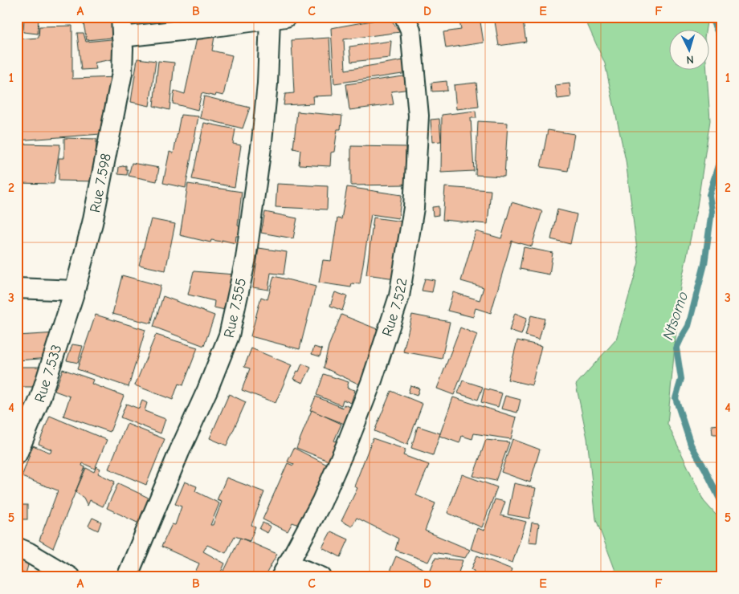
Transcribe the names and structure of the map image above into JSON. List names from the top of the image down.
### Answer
{
  "streets": {
    "street": [
      "Rue 7.598",
      "Rue 7.522",
      "Rue 7.555",
      "Rue 7.533"
    ]
  },
  "crossings": [
    ["Rue 7.598", "Rue 7.533"]
  ],
  "water": ["Ntsomo"],
  "north": "bottom",
  "grid": {
    "columns": [
      "A",
      "B",
      "C",
      "D",
      "E",
      "F"
    ],
    "rows": [
      "1",
      "2",
      "3",
      "4",
      "5"
    ]
  }
}
